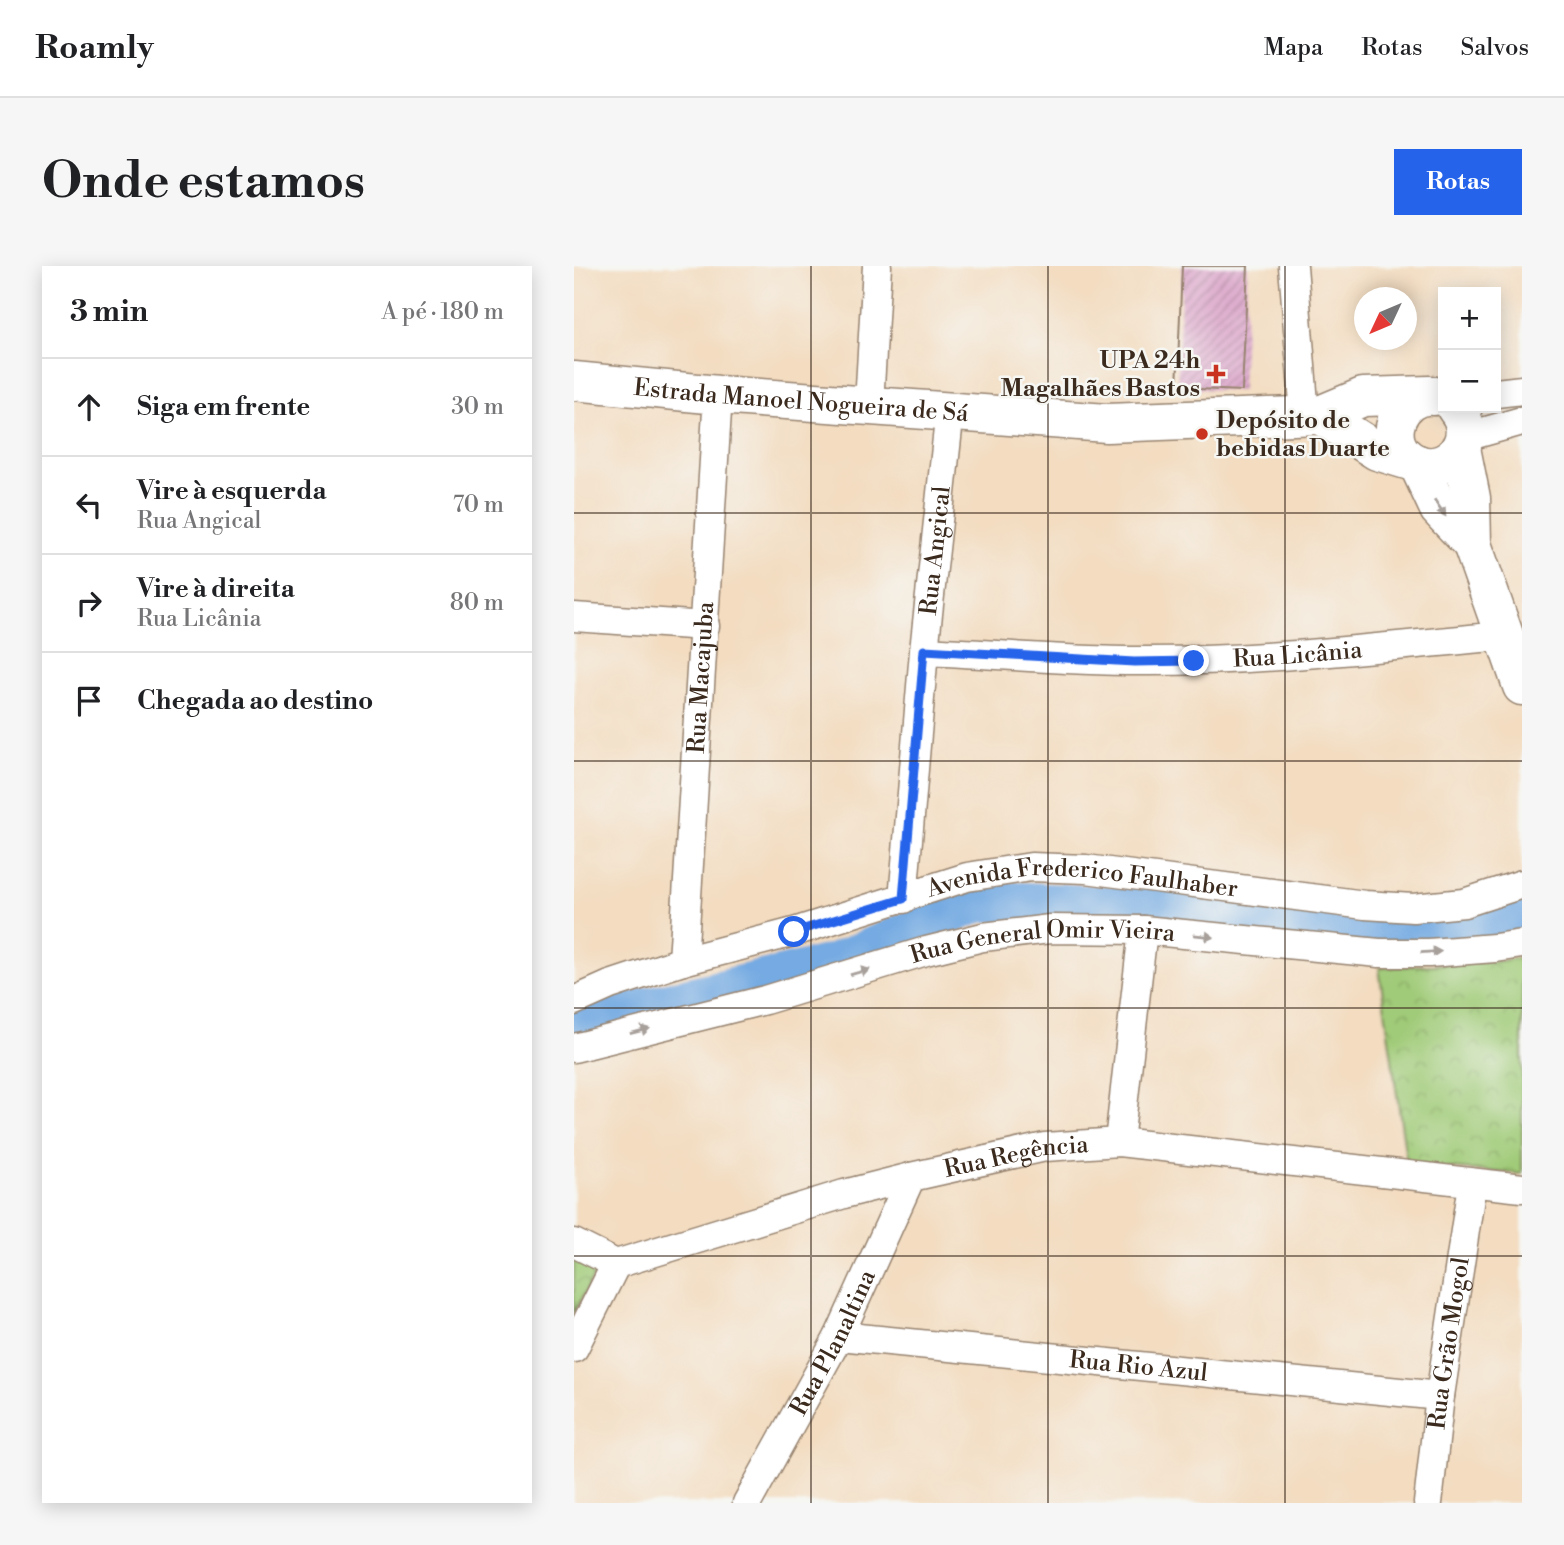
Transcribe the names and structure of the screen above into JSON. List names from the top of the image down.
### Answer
{
  "streets": {
    "main road": ["Estrada Manoel Nogueira de Sá"],
    "street": [
      "Rua Angical",
      "Rua Licânia",
      "Rua Macajuba",
      "Avenida Frederico Faulhaber",
      "Rua General Omir Vieira",
      "Rua Regência",
      "Rua Planaltina",
      "Rua Grão Mogol",
      "Rua Rio Azul"
    ]
  },
  "crossings": [
    ["Estrada Manoel Nogueira de Sá", "Rua Angical"],
    ["Estrada Manoel Nogueira de Sá", "Rua Macajuba"],
    ["Rua Angical", "Rua Licânia"],
    ["Rua Angical", "Avenida Frederico Faulhaber"],
    ["Rua Macajuba", "Avenida Frederico Faulhaber"],
    ["Rua Regência", "Rua Planaltina"],
    ["Rua Regência", "Rua Grão Mogol"],
    ["Rua Planaltina", "Rua Rio Azul"],
    ["Rua Grão Mogol", "Rua Rio Azul"]
  ],
  "one_way": ["Rua General Omir Vieira"],
  "places": {
    "health": ["UPA 24h Magalhães Bastos"],
    "other": ["Depósito de bebidas Duarte"]
  },
  "north": "bottom left",
  "page": {
    "header": "Roamly",
    "nav": ["Mapa", "Rotas", "Salvos"],
    "buttons": "Rotas",
    "title": "Onde estamos",
    "heading": ["3 min", "A pé · 180 m"],
    "map_buttons": ["+", "−"],
    "list": [
      ["Siga em frente", "30 m"],
      ["Vire à esquerda", "Rua Angical", "70 m"],
      ["Vire à direita", "Rua Licânia", "80 m"],
      "Chegada ao destino"
    ]
  }
}
